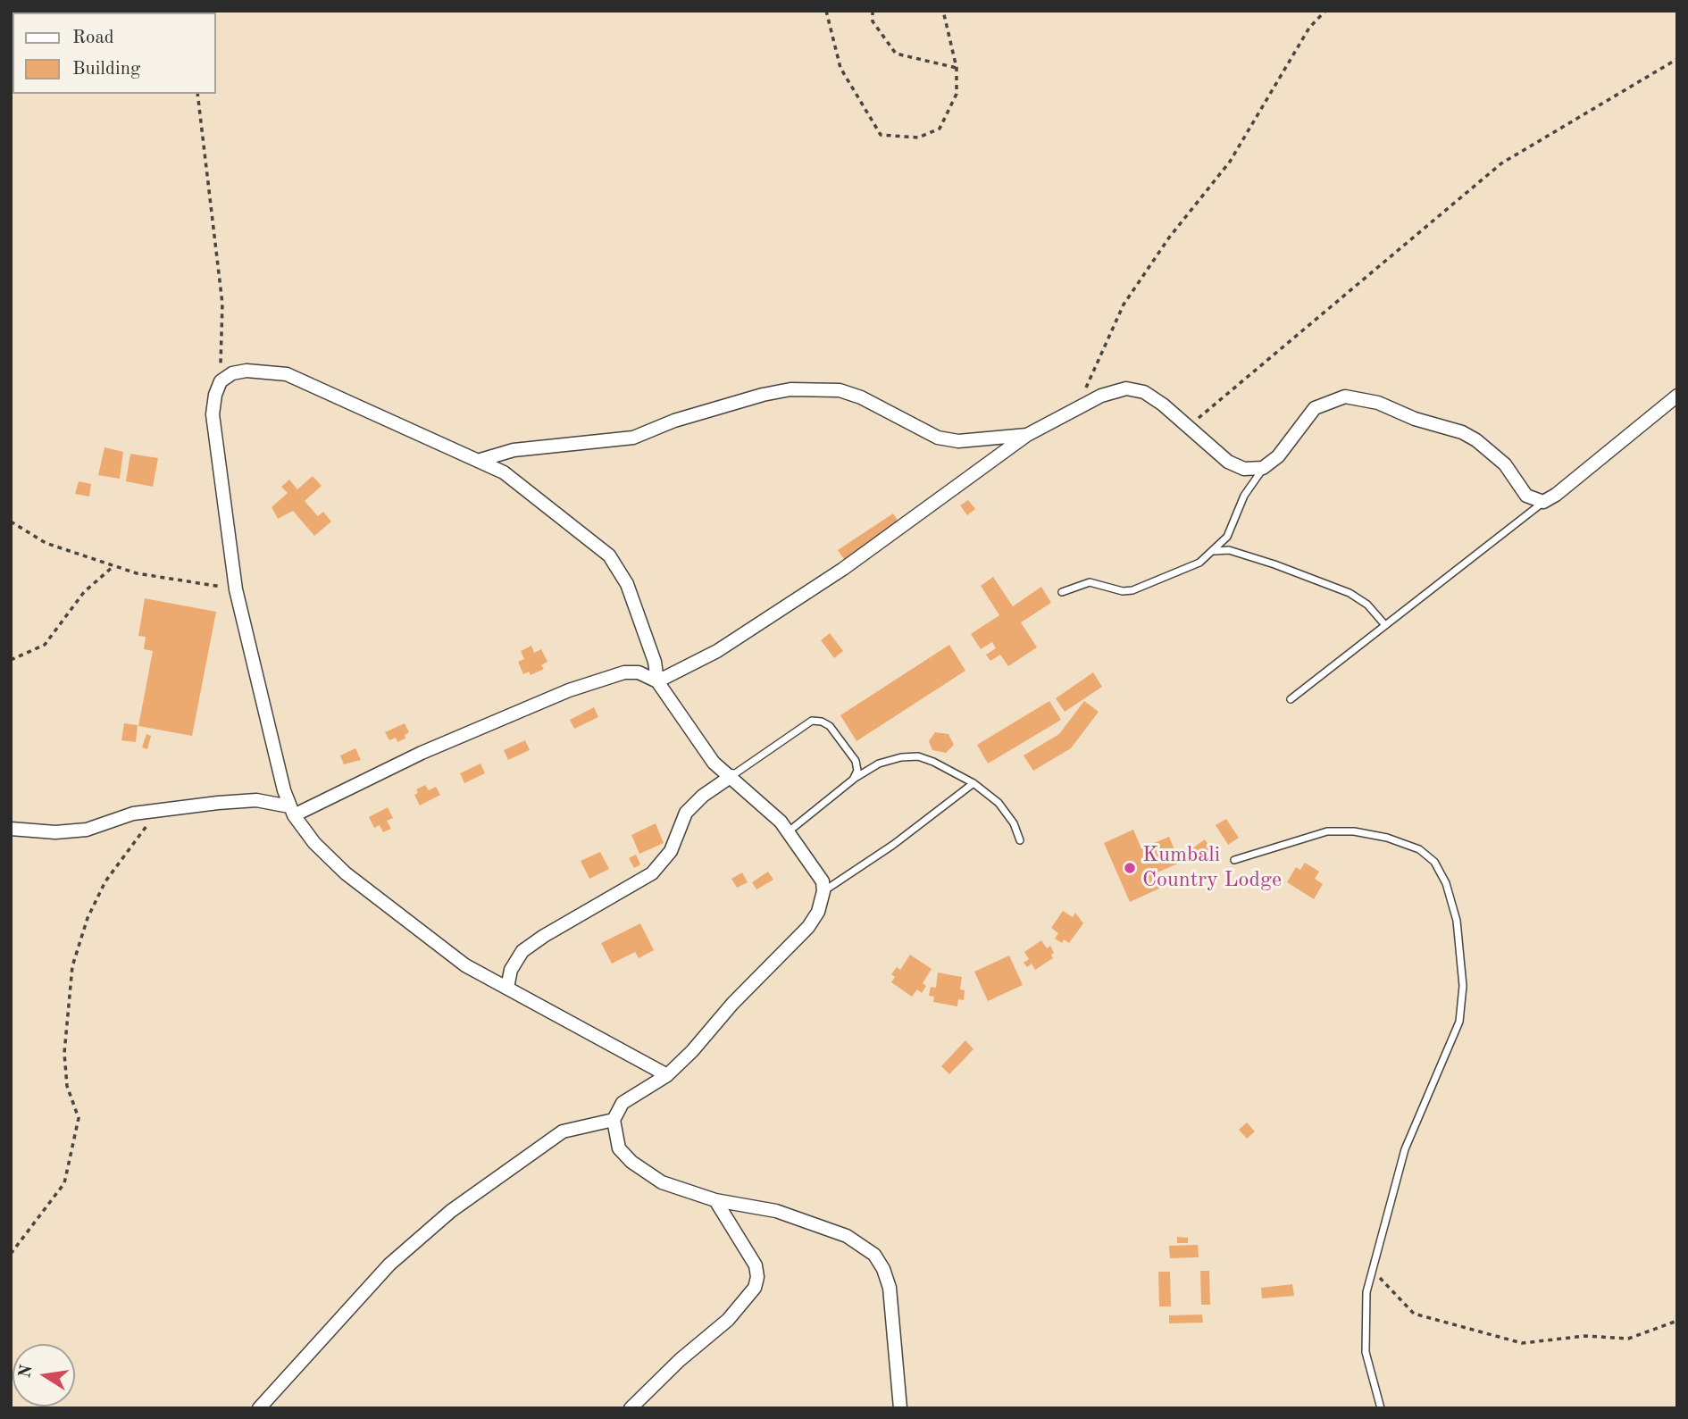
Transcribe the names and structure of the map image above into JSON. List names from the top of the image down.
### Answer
{
  "places": ["Kumbali Country Lodge"],
  "legend": ["Road", "Building"],
  "north": "left"
}
